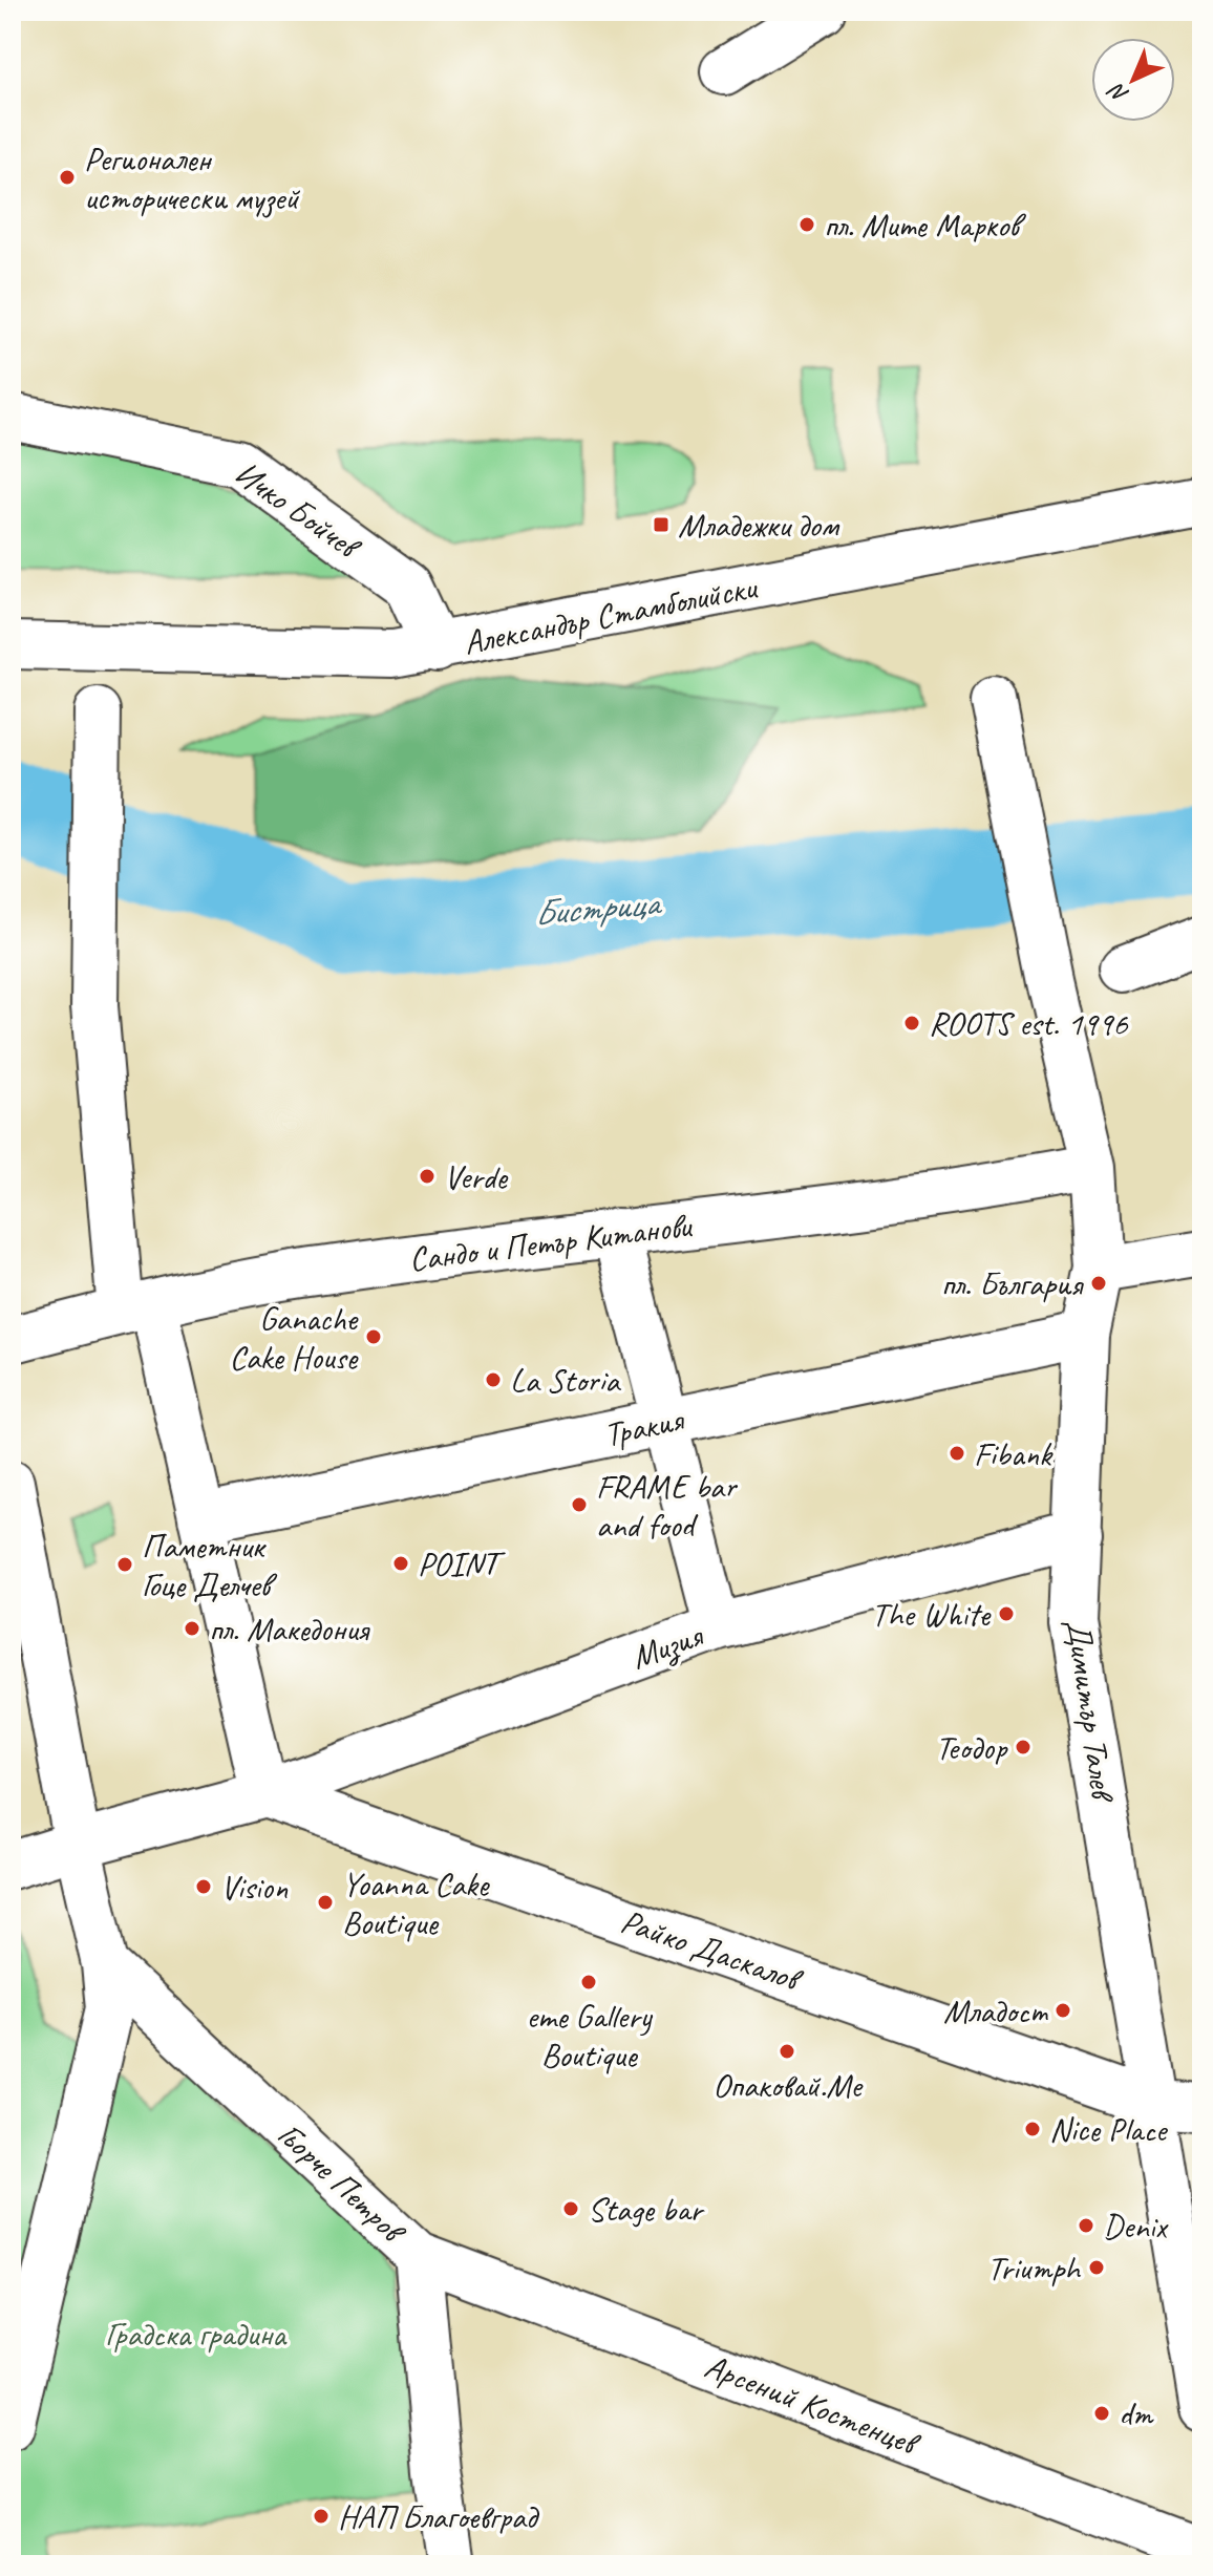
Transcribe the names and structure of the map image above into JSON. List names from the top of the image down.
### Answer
{
  "streets": {
    "street": [
      "Ичко Бойчев",
      "Александър Стамболийски",
      "Сандо и Петър Китанови",
      "Тракия",
      "Мизия",
      "Димитър Талев",
      "Райко Даскалов",
      "Гьорче Петров",
      "Арсений Костенцев"
    ]
  },
  "crossings": [
    ["Ичко Бойчев", "Александър Стамболийски"],
    ["Сандо и Петър Китанови", "Димитър Талев"],
    ["Тракия", "Димитър Талев"],
    ["Мизия", "Димитър Талев"],
    ["Мизия", "Райко Даскалов"],
    ["Димитър Талев", "Райко Даскалов"],
    ["Гьорче Петров", "Арсений Костенцев"]
  ],
  "water": ["Бистрица"],
  "parks": ["Градска градина"],
  "places": {
    "other": [
      "Регионален исторически музей",
      "пл. Мите Марков",
      "ROOTS est. 1996",
      "Verde",
      "пл. България",
      "Ganache Cake House",
      "La Storia",
      "Fibank",
      "FRAME bar and food",
      "POINT",
      "Паметник Гоце Делчев",
      "The White",
      "пл. Македония",
      "Теодор",
      "Vision",
      "Yoanna Cake Boutique",
      "eme Gallery Boutique",
      "Младост",
      "Опаковай.Ме",
      "Nice Place",
      "Stage bar",
      "Denix",
      "Triumph",
      "dm",
      "НАП Благоевград"
    ],
    "transit": ["Младежки дом"]
  },
  "north": "bottom left"
}
